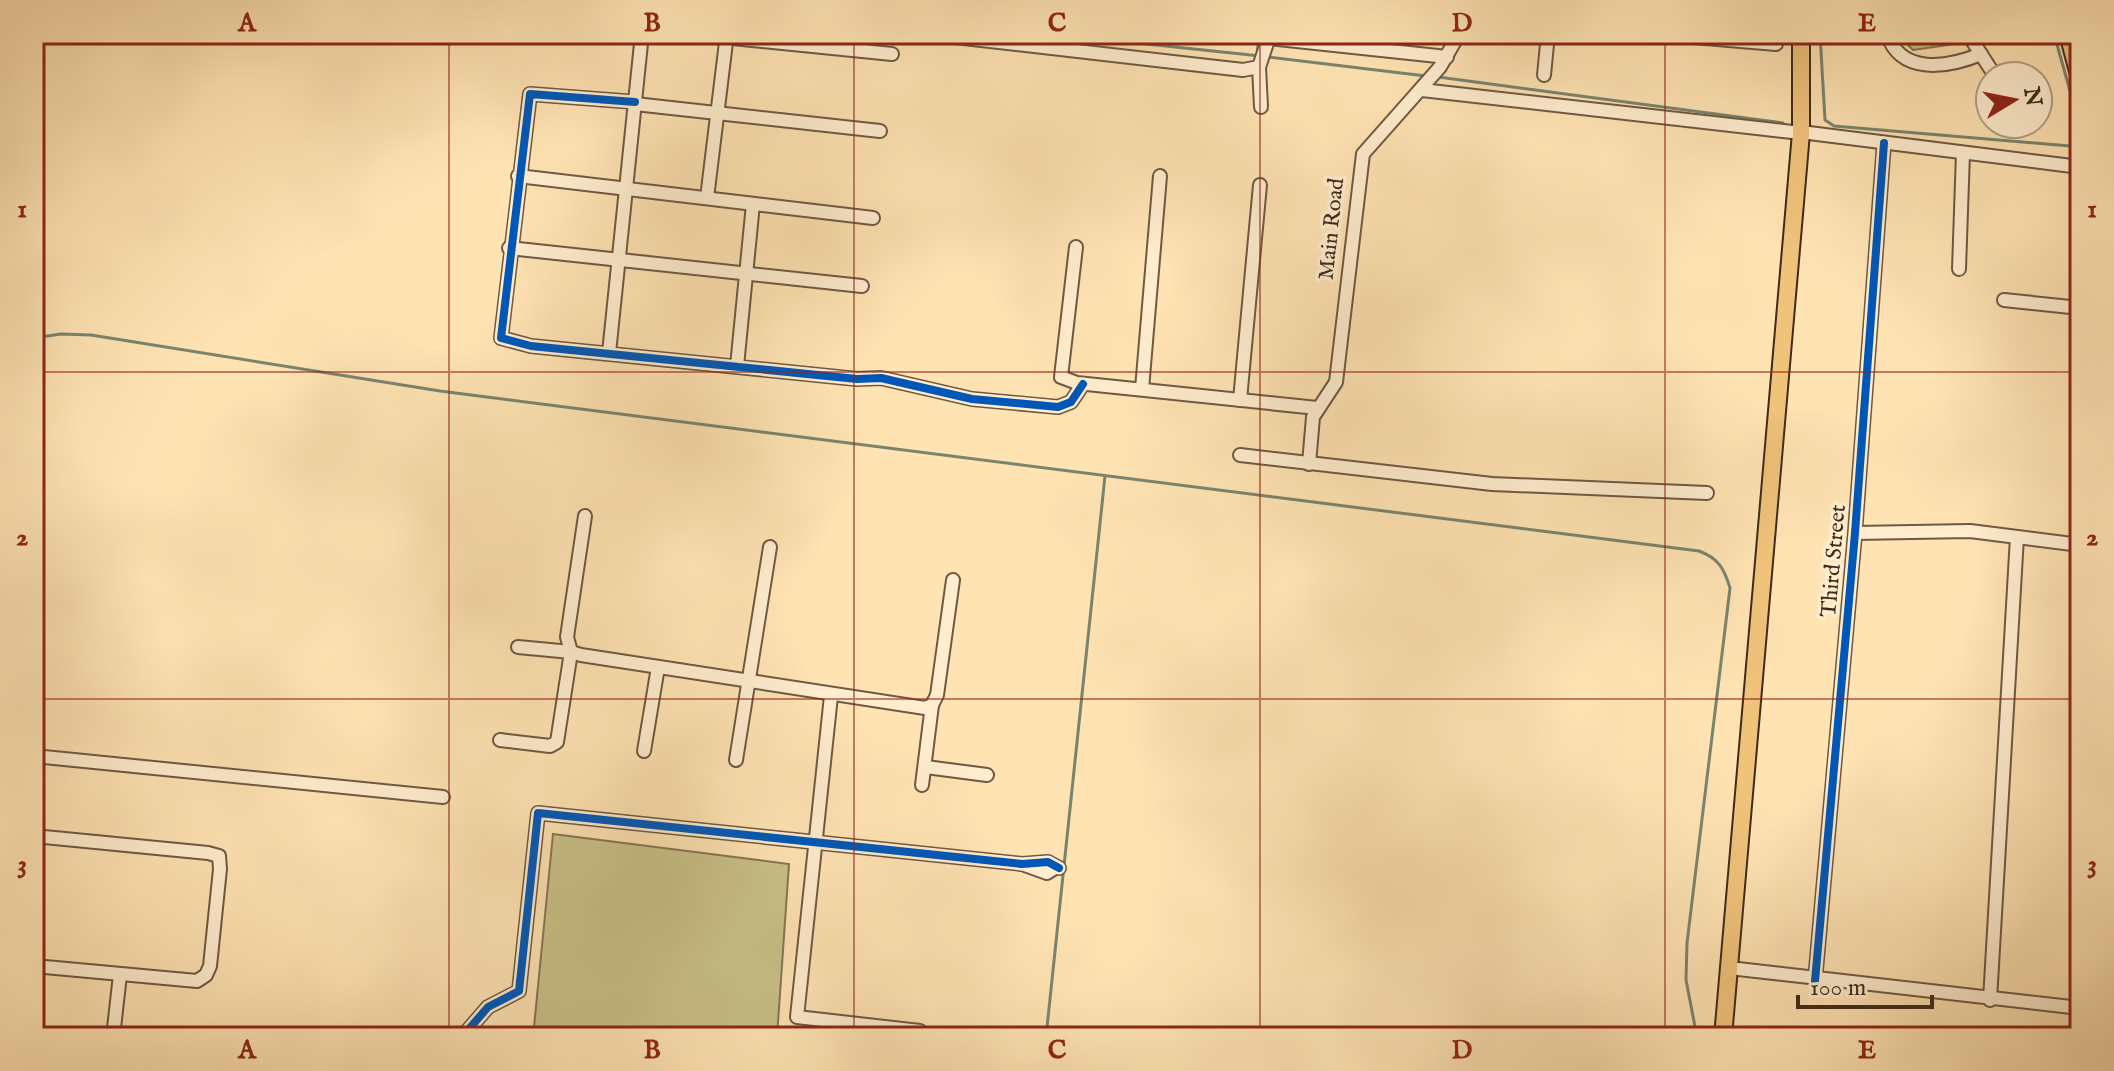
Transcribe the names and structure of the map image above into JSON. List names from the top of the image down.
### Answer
{
  "streets": {
    "street": ["Main Road", "Third Street"]
  },
  "scale_bar": "100 m",
  "north": "right",
  "grid": {
    "columns": [
      "A",
      "B",
      "C",
      "D",
      "E"
    ],
    "rows": ["1", "2", "3"]
  }
}
